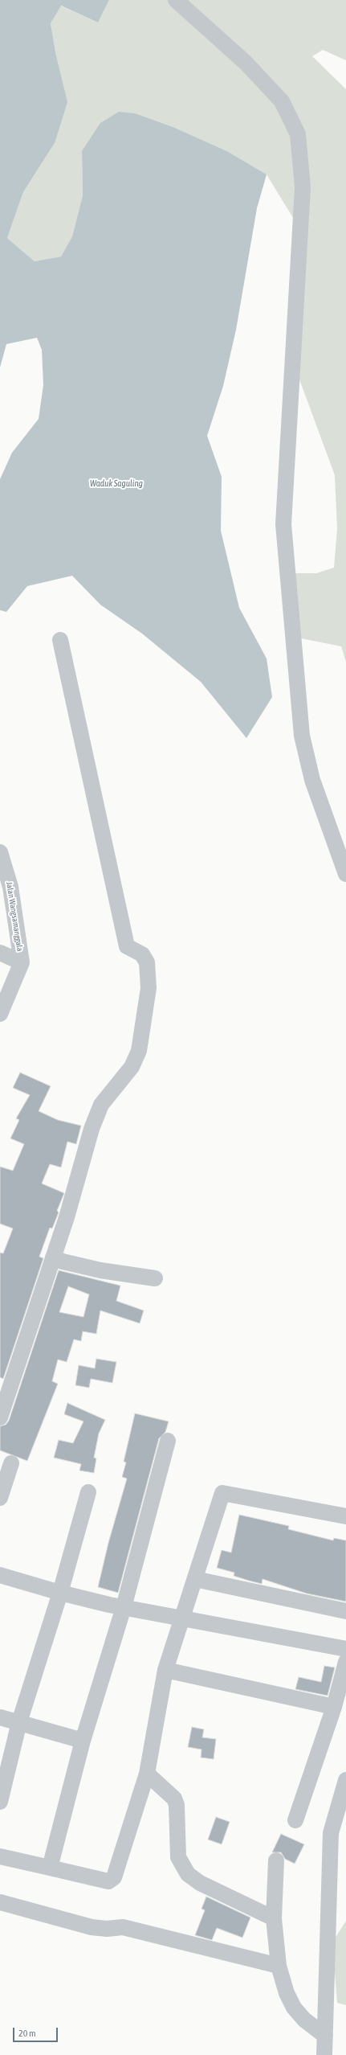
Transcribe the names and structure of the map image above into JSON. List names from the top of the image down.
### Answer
{
  "streets": {
    "street": ["Jalan Wangsamanggala"]
  },
  "water": ["Waduk Saguling"],
  "scale_bar": "20 m"
}
